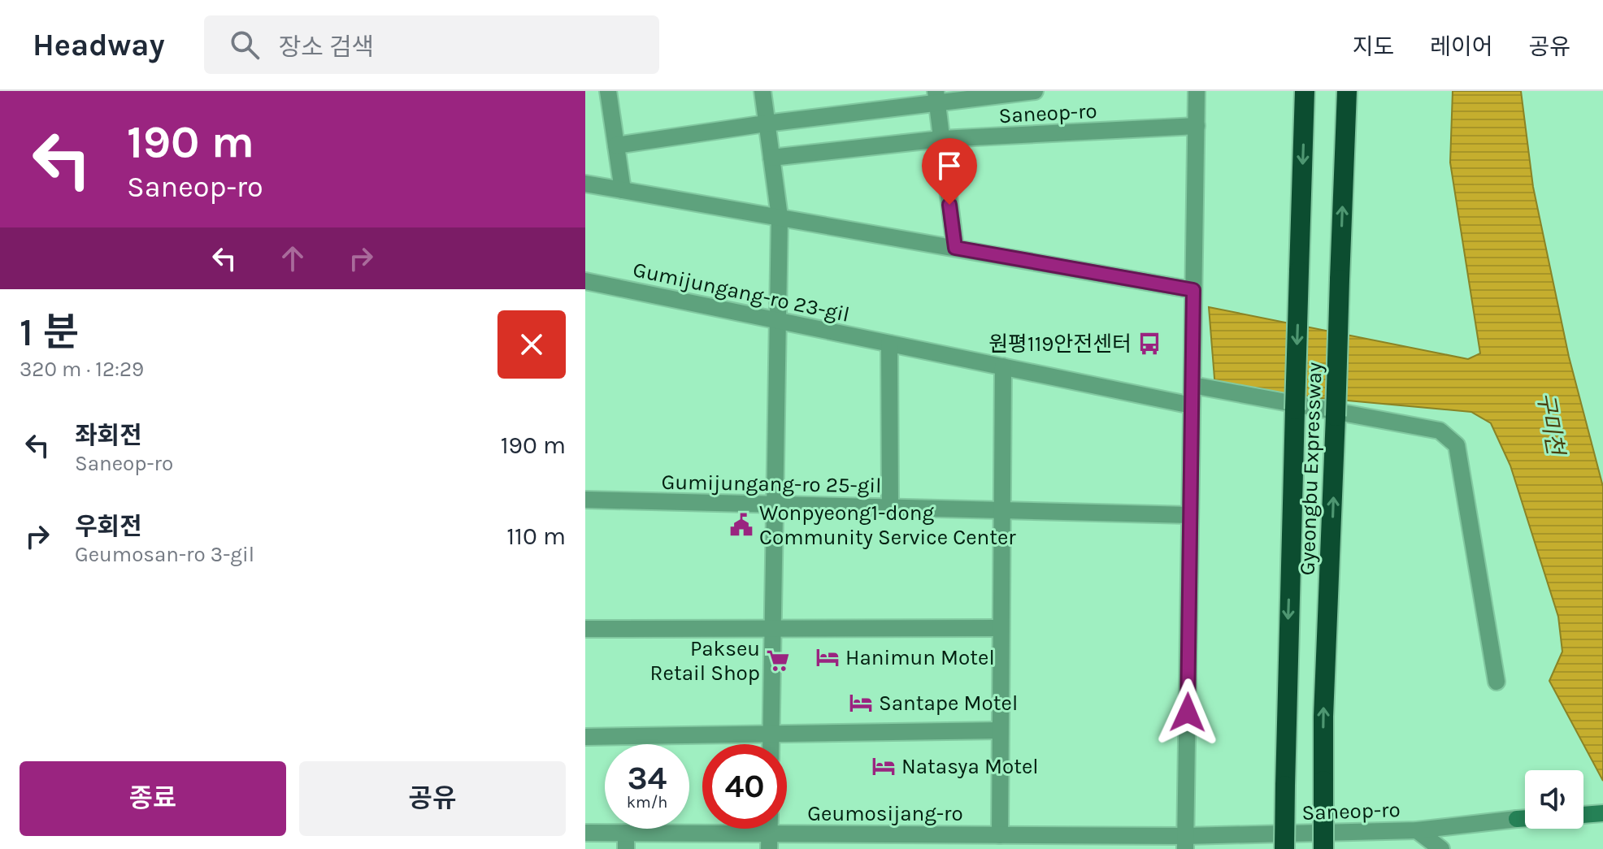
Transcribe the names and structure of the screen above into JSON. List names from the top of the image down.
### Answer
{
  "streets": {
    "highway": ["Gyeongbu Expressway"],
    "street": [
      "Saneop-ro",
      "Gumijungang-ro 23-gil",
      "Gumijungang-ro 25-gil",
      "Geumosijang-ro"
    ]
  },
  "crossings": [
    ["Saneop-ro", "Geumosijang-ro"]
  ],
  "water": ["구미천"],
  "places": {
    "bus stop": ["원평119안전센터"],
    "public building": ["Wonpyeong1-dong Community Service Center"],
    "hotel": ["Hanimun Motel", "Santape Motel", "Natasya Motel"],
    "supermarket": ["Pakseu Retail Shop"]
  },
  "page": {
    "header": "Headway",
    "search": "장소 검색",
    "nav": ["지도", "레이어", "공유"],
    "turn": ["190 m", "Saneop-ro"],
    "heading": ["1 분", "320 m · 12:29"],
    "list": [
      {
        "name": "좌회전",
        "note": "Saneop-ro",
        "value": "190 m"
      },
      {
        "name": "우회전",
        "note": "Geumosan-ro 3-gil",
        "value": "110 m"
      }
    ],
    "speed": "34 km/h",
    "limit": "40",
    "buttons": ["종료", "공유"]
  }
}
